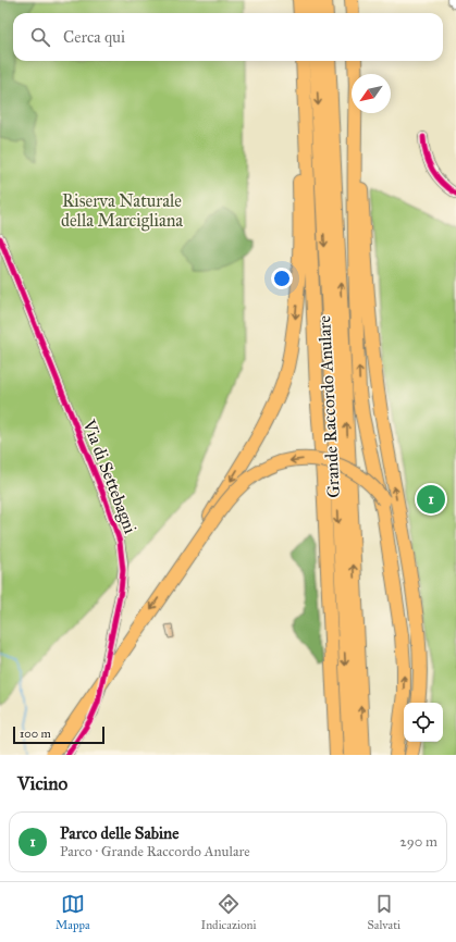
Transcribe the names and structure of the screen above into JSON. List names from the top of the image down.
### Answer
{
  "streets": {
    "highway": ["Grande Raccordo Anulare"],
    "street": ["Via di Settebagni"]
  },
  "parks": ["Riserva Naturale della Marcigliana"],
  "scale_bar": "100 m",
  "north": "bottom left",
  "page": {
    "search": "Cerca qui",
    "pins": "1",
    "scale": "100 m",
    "heading": "Vicino",
    "list": [
      {
        "mark": "1",
        "name": "Parco delle Sabine",
        "note": "Parco · Grande Raccordo Anulare",
        "value": "290 m"
      }
    ],
    "nav": ["Mappa", "Indicazioni", "Salvati"]
  }
}
